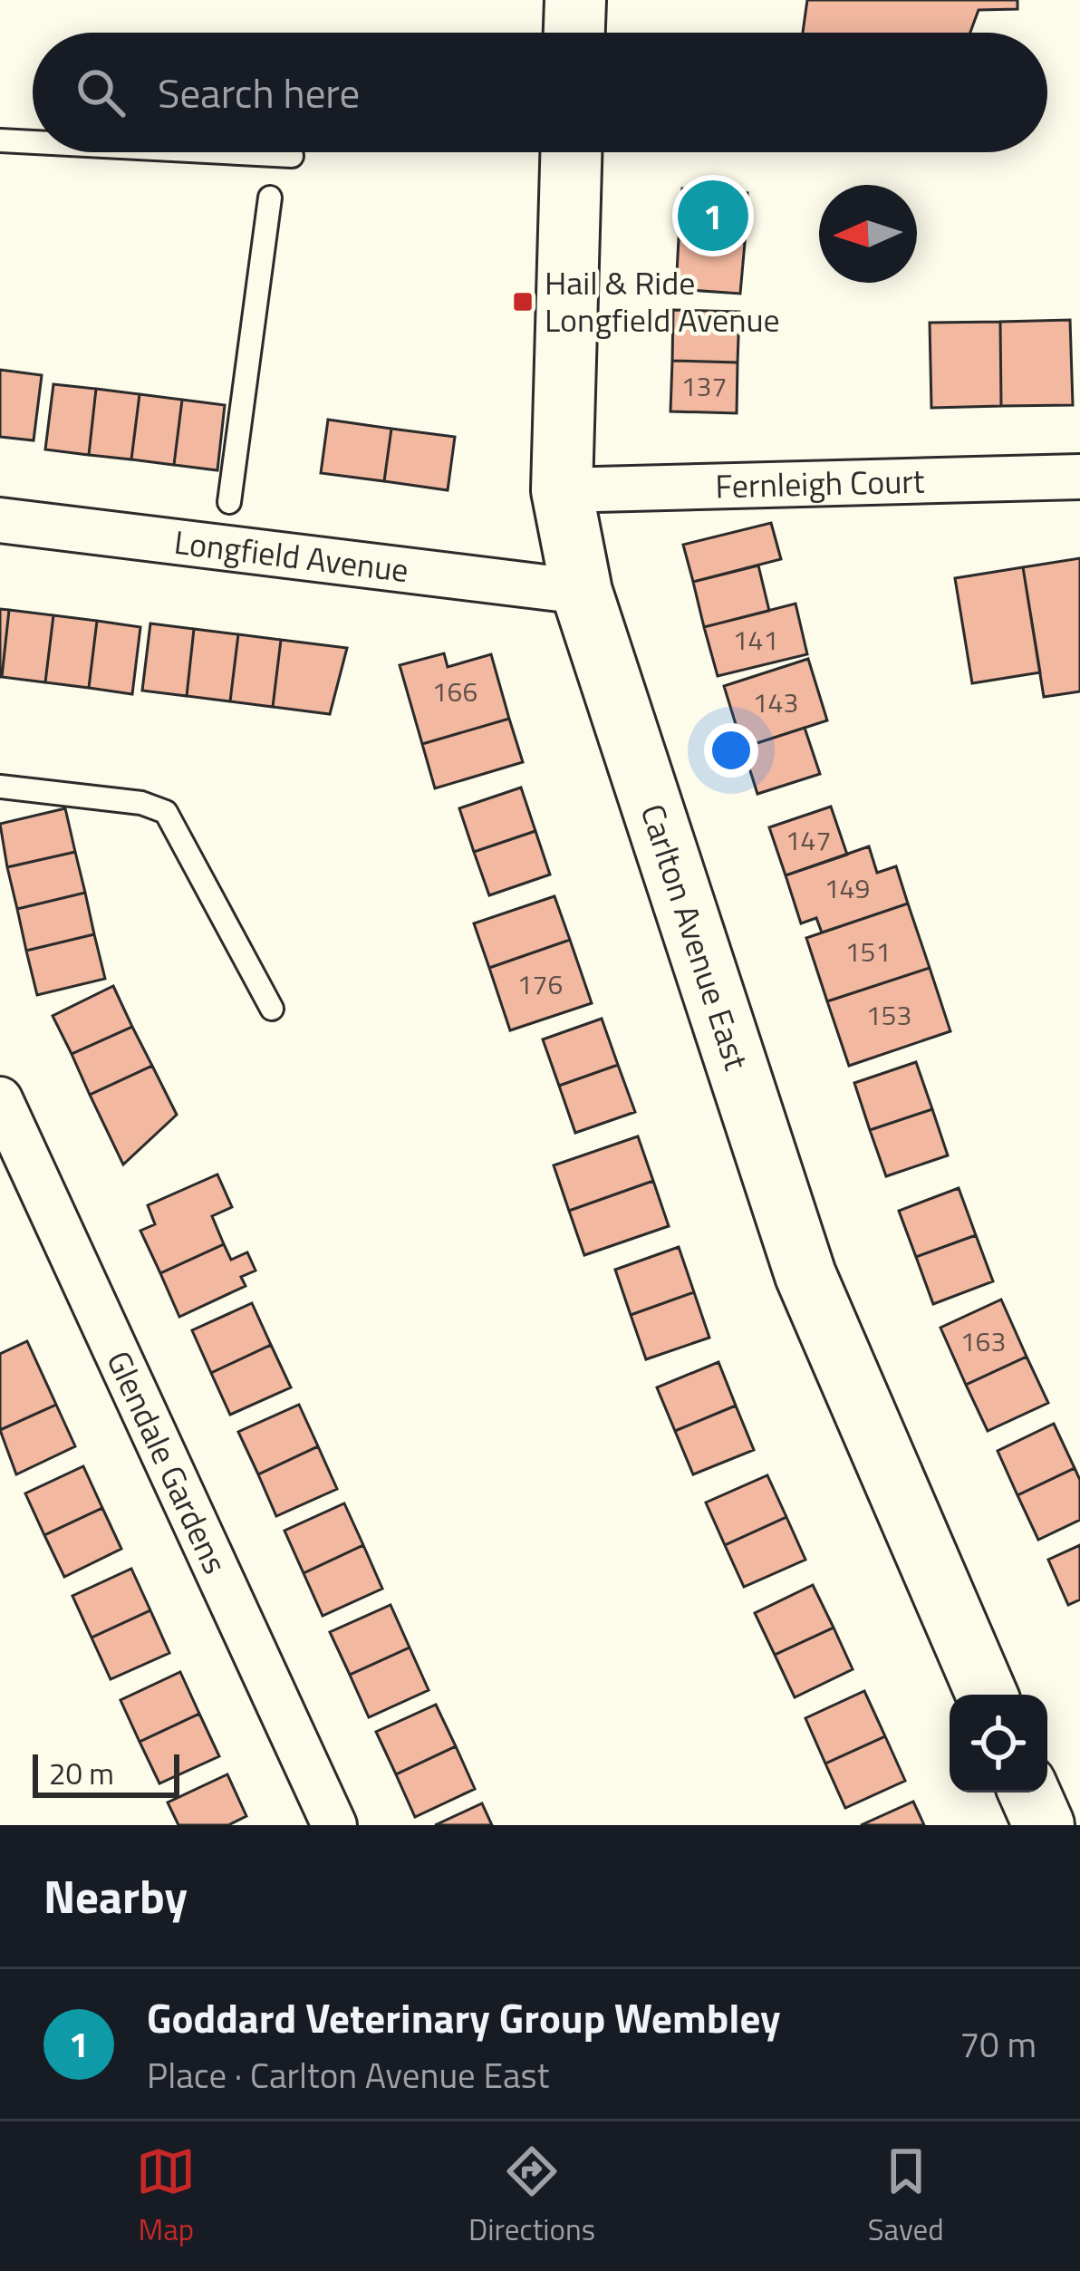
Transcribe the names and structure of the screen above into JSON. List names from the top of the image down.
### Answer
{
  "streets": {
    "street": [
      "Fernleigh Court",
      "Longfield Avenue",
      "Carlton Avenue East",
      "Glendale Gardens"
    ]
  },
  "crossings": [
    ["Fernleigh Court", "Carlton Avenue East"],
    ["Longfield Avenue", "Carlton Avenue East"]
  ],
  "places": {
    "transit": ["Hail & Ride Longfield Avenue"]
  },
  "house_numbers": [
    "137",
    "141",
    "166",
    "143",
    "147",
    "149",
    "151",
    "176",
    "153",
    "163"
  ],
  "scale_bar": "20 m",
  "north": "left",
  "page": {
    "search": "Search here",
    "pins": "1",
    "scale": "20 m",
    "heading": "Nearby",
    "list": [
      {
        "mark": "1",
        "name": "Goddard Veterinary Group Wembley",
        "note": "Place · Carlton Avenue East",
        "value": "70 m"
      }
    ],
    "nav": ["Map", "Directions", "Saved"]
  }
}
